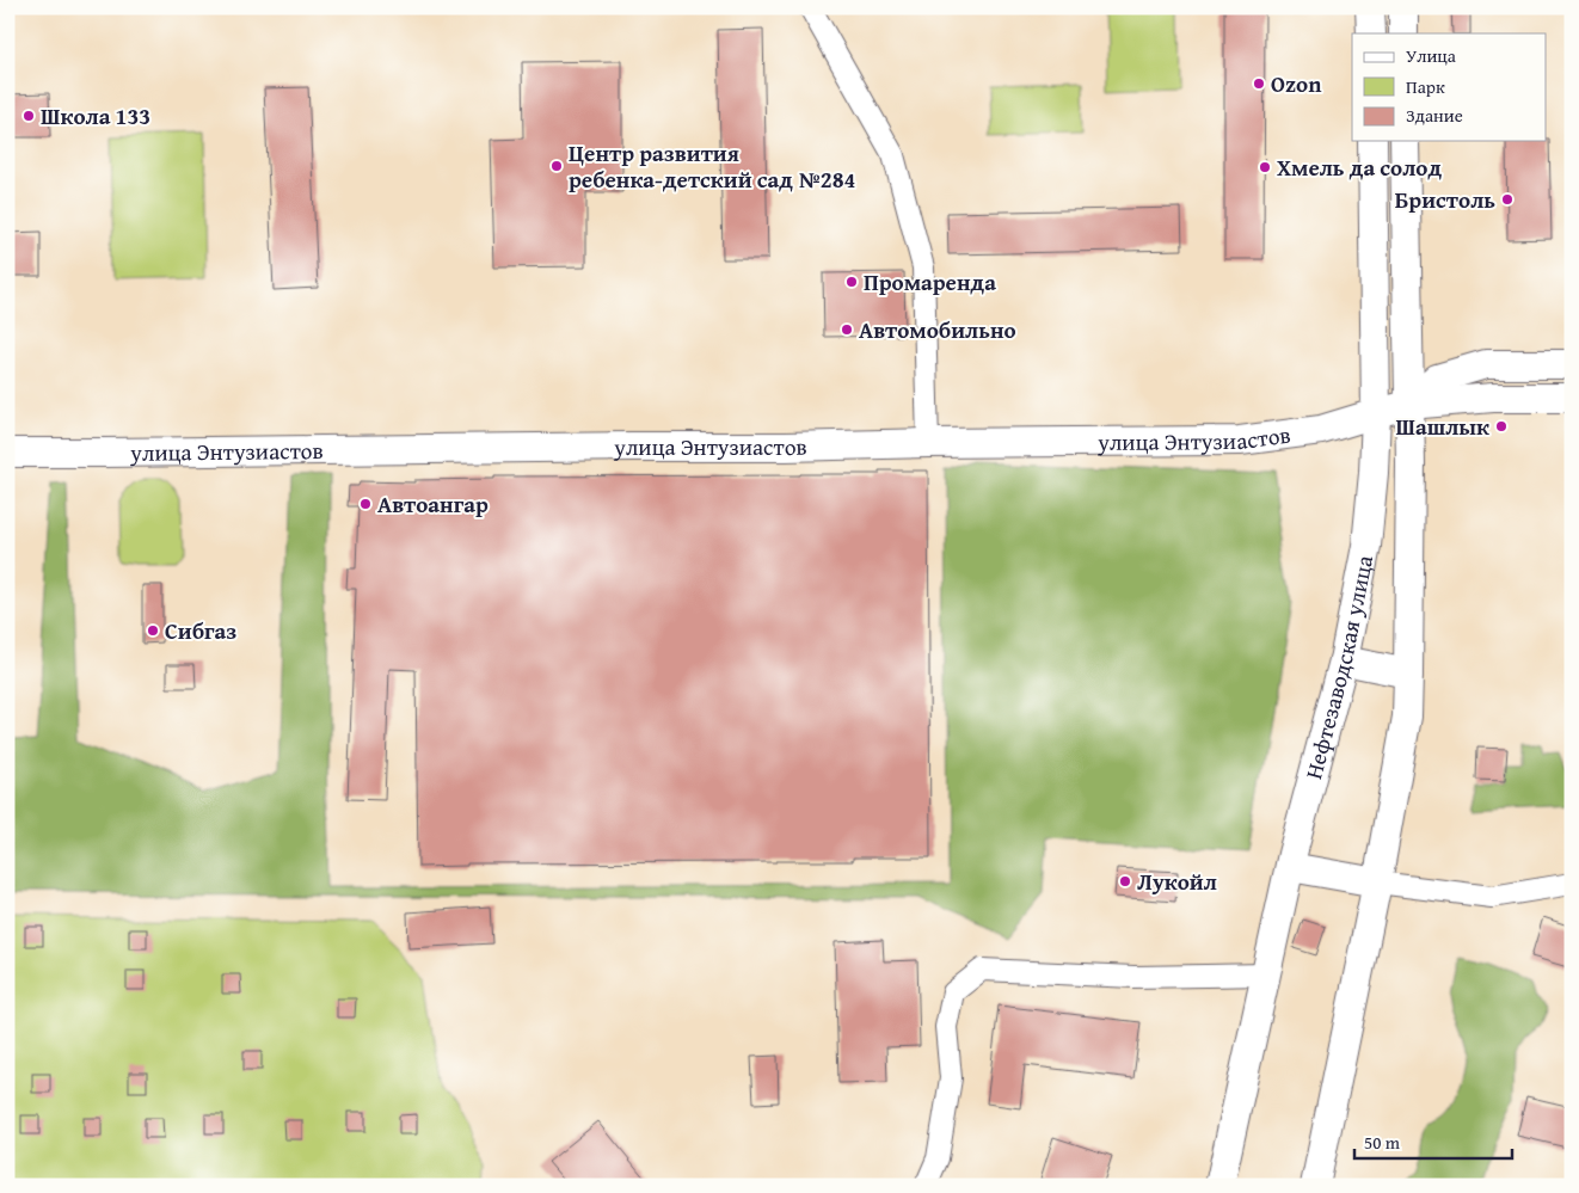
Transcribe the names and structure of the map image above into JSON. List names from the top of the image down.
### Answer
{
  "streets": {
    "main road": ["улица Энтузиастов", "Нефтезаводская улица"]
  },
  "crossings": [
    ["улица Энтузиастов", "Нефтезаводская улица"]
  ],
  "places": [
    "Ozon",
    "Школа 133",
    "Центр развития ребенка-детский сад №284",
    "Хмель да солод",
    "Бристоль",
    "Промаренда",
    "Автомобильно",
    "Шашлык",
    "Автоангар",
    "Сибгаз",
    "Лукойл"
  ],
  "legend": ["Улица", "Парк", "Здание"],
  "scale_bar": "50 m"
}
